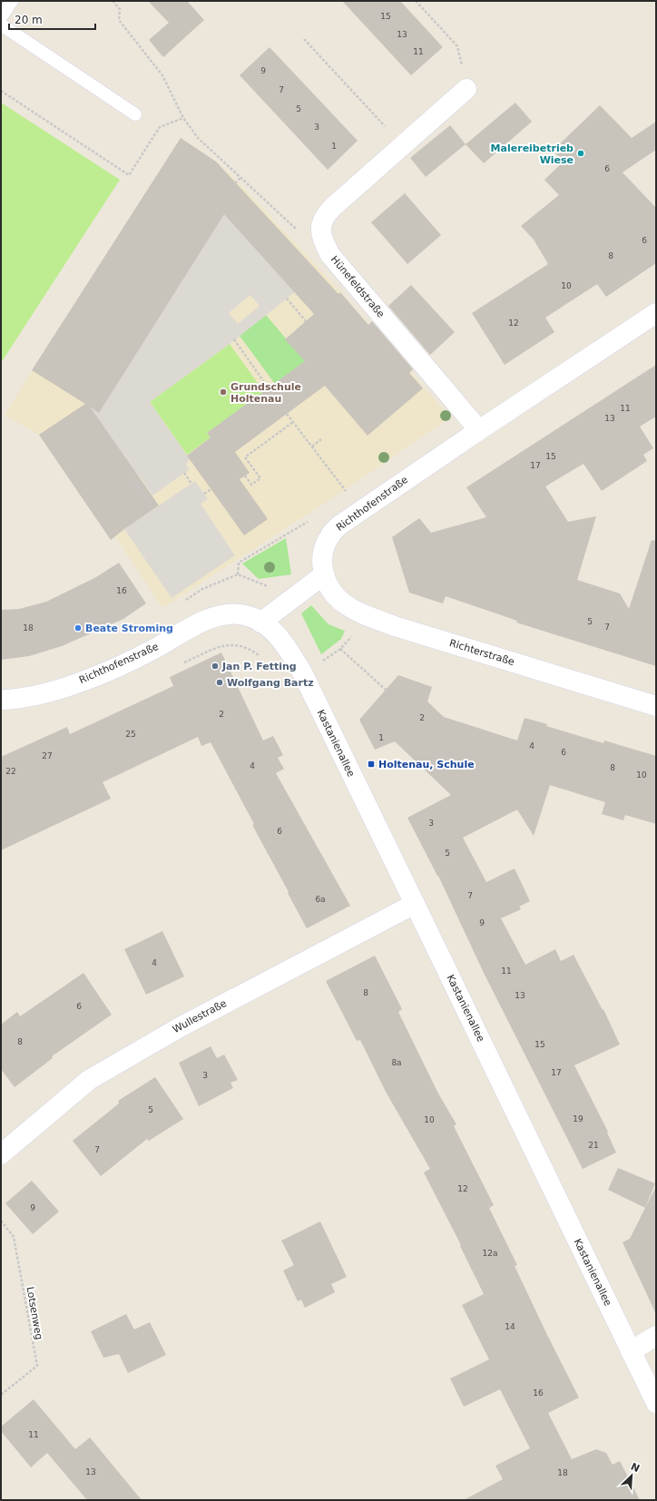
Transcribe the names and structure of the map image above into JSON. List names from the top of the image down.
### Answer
{
  "streets": {
    "street": [
      "Hünefeldstraße",
      "Richthofenstraße",
      "Richterstraße",
      "Kastanienallee",
      "Wullestraße"
    ],
    "path": ["Lotsenweg"]
  },
  "crossings": [
    ["Hünefeldstraße", "Richthofenstraße"],
    ["Richthofenstraße", "Richterstraße"],
    ["Richthofenstraße", "Kastanienallee"],
    ["Kastanienallee", "Wullestraße"]
  ],
  "places": {
    "other": [
      "Malereibetrieb Wiese",
      "Grundschule Holtenau",
      "Beate Stroming",
      "Jan P. Fetting",
      "Wolfgang Bartz"
    ],
    "transit": ["Holtenau, Schule"]
  },
  "house_numbers": [
    "15",
    "13",
    "11",
    "9",
    "7",
    "5",
    "3",
    "1",
    "6",
    "6",
    "8",
    "10",
    "12",
    "11",
    "13",
    "15",
    "17",
    "16",
    "5",
    "7",
    "18",
    "2",
    "2",
    "25",
    "1",
    "4",
    "6",
    "27",
    "4",
    "8",
    "22",
    "10",
    "3",
    "6",
    "5",
    "7",
    "6a",
    "9",
    "4",
    "11",
    "8",
    "13",
    "6",
    "8",
    "15",
    "8a",
    "17",
    "3",
    "5",
    "19",
    "10",
    "21",
    "7",
    "12",
    "9",
    "12a",
    "14",
    "16",
    "11",
    "13",
    "18"
  ],
  "scale_bar": "20 m",
  "north": "top right"
}
